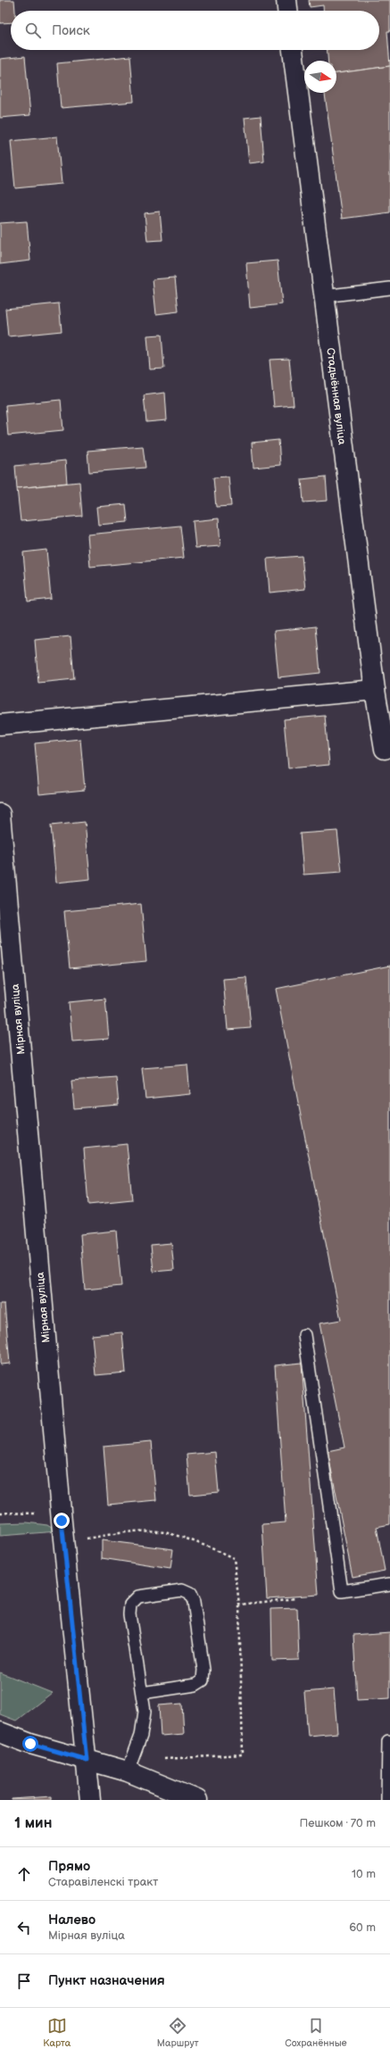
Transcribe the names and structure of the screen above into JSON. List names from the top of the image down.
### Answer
{
  "streets": {
    "street": ["Стадыённая вуліца", "Мірная вуліца"]
  },
  "north": "right",
  "page": {
    "search": "Поиск",
    "heading": ["1 мин", "Пешком · 70 m"],
    "list": [
      ["Прямо", "Старавіленскі тракт", "10 m"],
      ["Налево", "Мірная вуліца", "60 m"],
      "Пункт назначения"
    ],
    "nav": ["Карта", "Маршрут", "Сохранённые"]
  }
}
